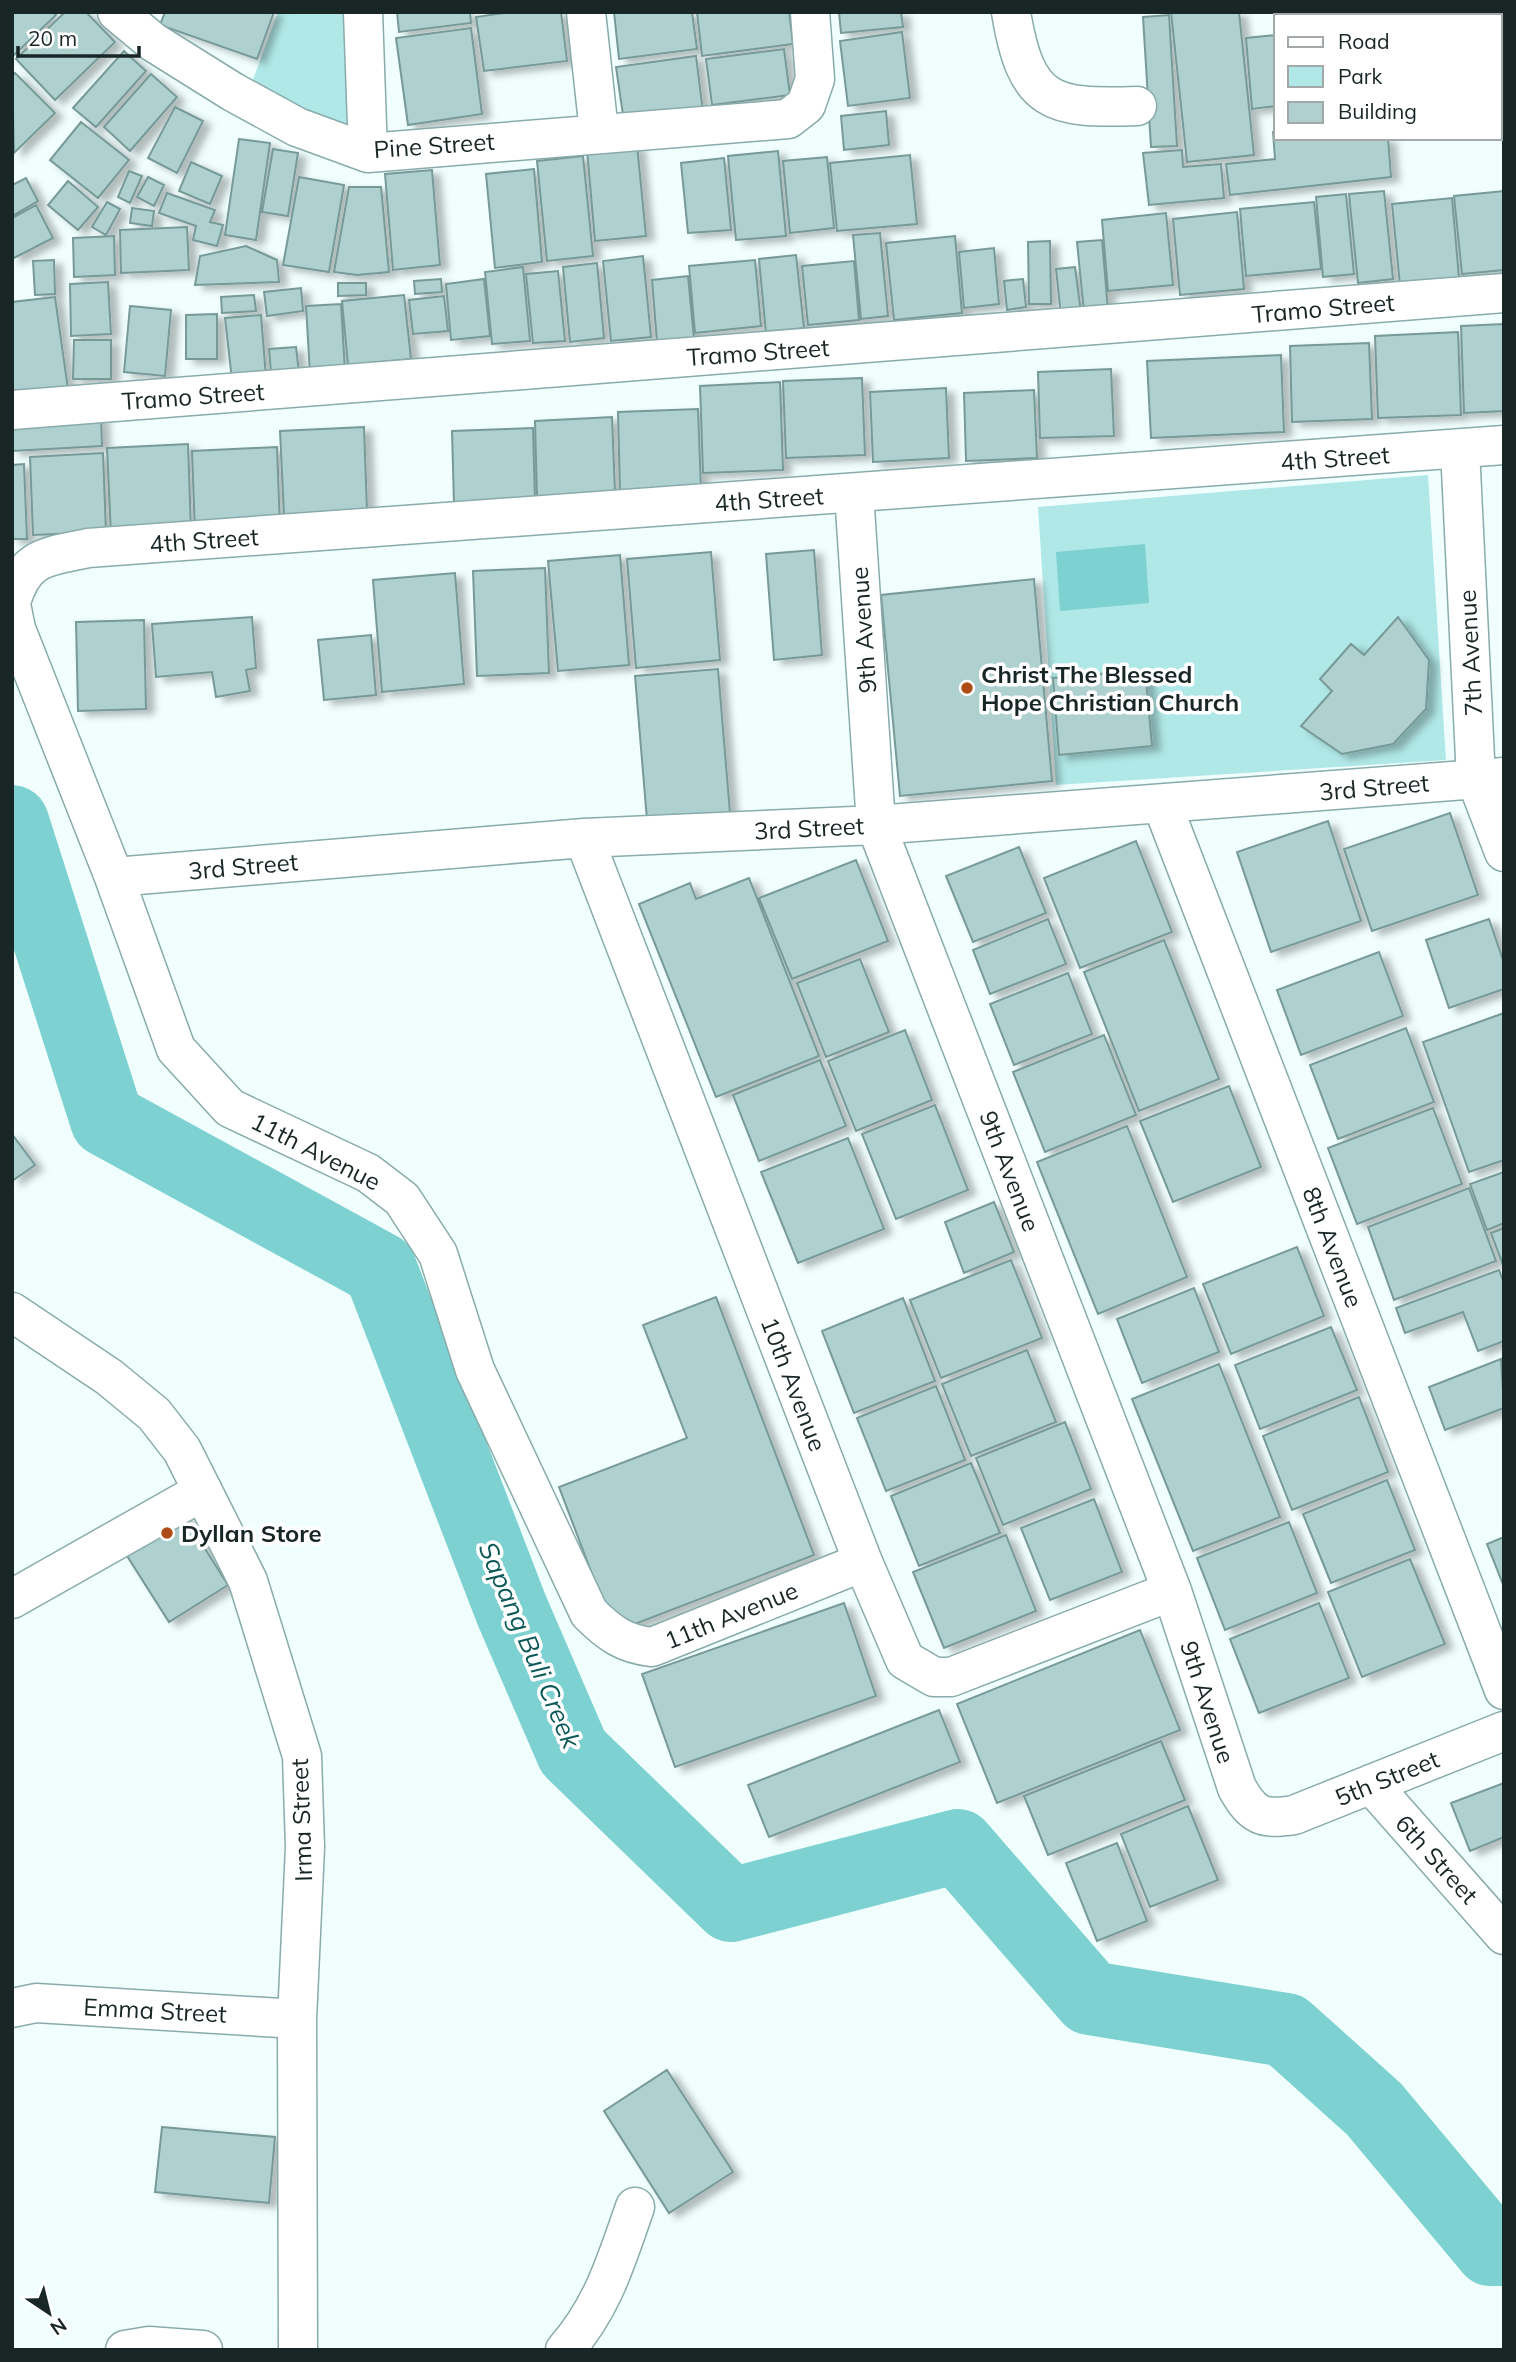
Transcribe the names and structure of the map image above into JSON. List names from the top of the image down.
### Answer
{
  "streets": {
    "street": [
      "Pine Street",
      "Tramo Street",
      "4th Street",
      "9th Avenue",
      "7th Avenue",
      "3rd Street",
      "11th Avenue",
      "8th Avenue",
      "10th Avenue",
      "5th Street",
      "Irma Street",
      "6th Street",
      "Emma Street"
    ]
  },
  "crossings": [
    ["4th Street", "9th Avenue"],
    ["4th Street", "7th Avenue"],
    ["9th Avenue", "3rd Street"],
    ["9th Avenue", "10th Avenue"],
    ["9th Avenue", "5th Street"],
    ["7th Avenue", "3rd Street"],
    ["3rd Street", "11th Avenue"],
    ["3rd Street", "8th Avenue"],
    ["3rd Street", "10th Avenue"],
    ["11th Avenue", "10th Avenue"],
    ["5th Street", "6th Street"],
    ["Irma Street", "Emma Street"]
  ],
  "water": ["Sapang Buli Creek"],
  "places": ["Christ The Blessed Hope Christian Church", "Dyllan Store"],
  "legend": ["Road", "Park", "Building"],
  "scale_bar": "20 m",
  "north": "bottom right"
}
